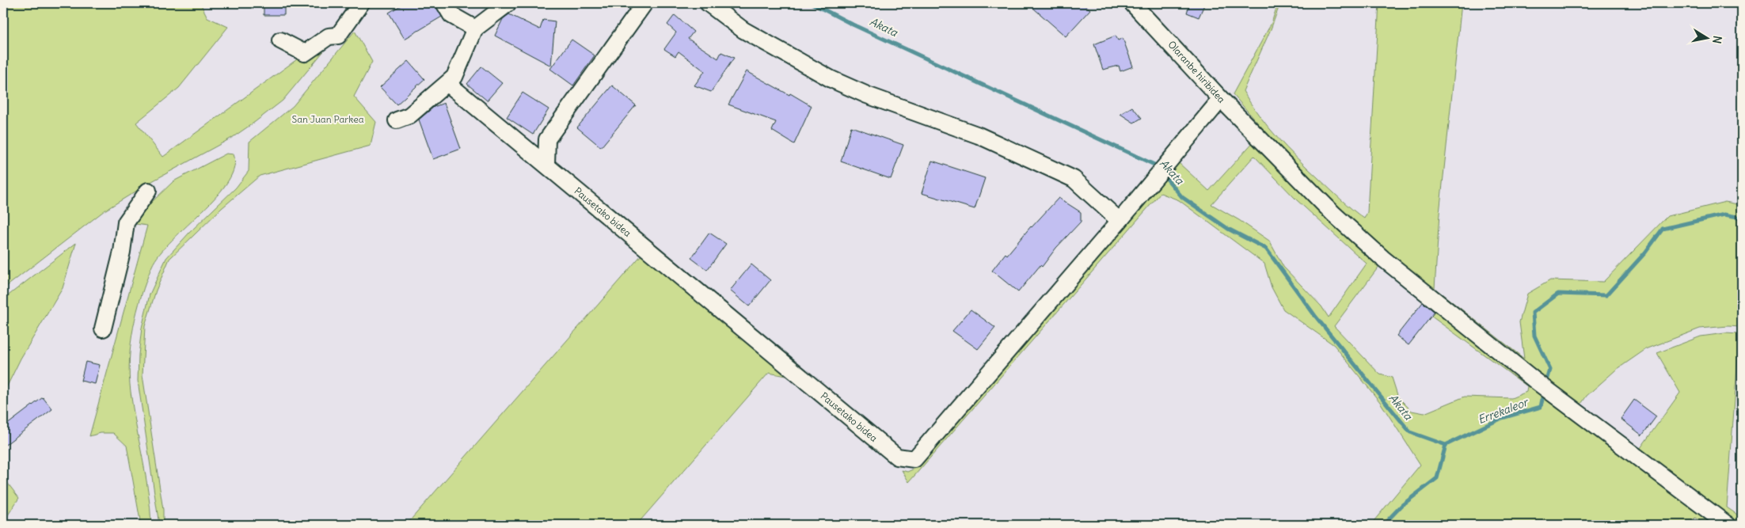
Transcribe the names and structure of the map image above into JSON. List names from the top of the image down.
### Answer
{
  "streets": {
    "street": ["Olaranbe hiribidea", "Pausetako bidea"]
  },
  "crossings": [
    ["Olaranbe hiribidea", "Pausetako bidea"]
  ],
  "water": ["Akata", "Errekaleor"],
  "parks": ["San Juan Parkea"],
  "north": "right"
}
